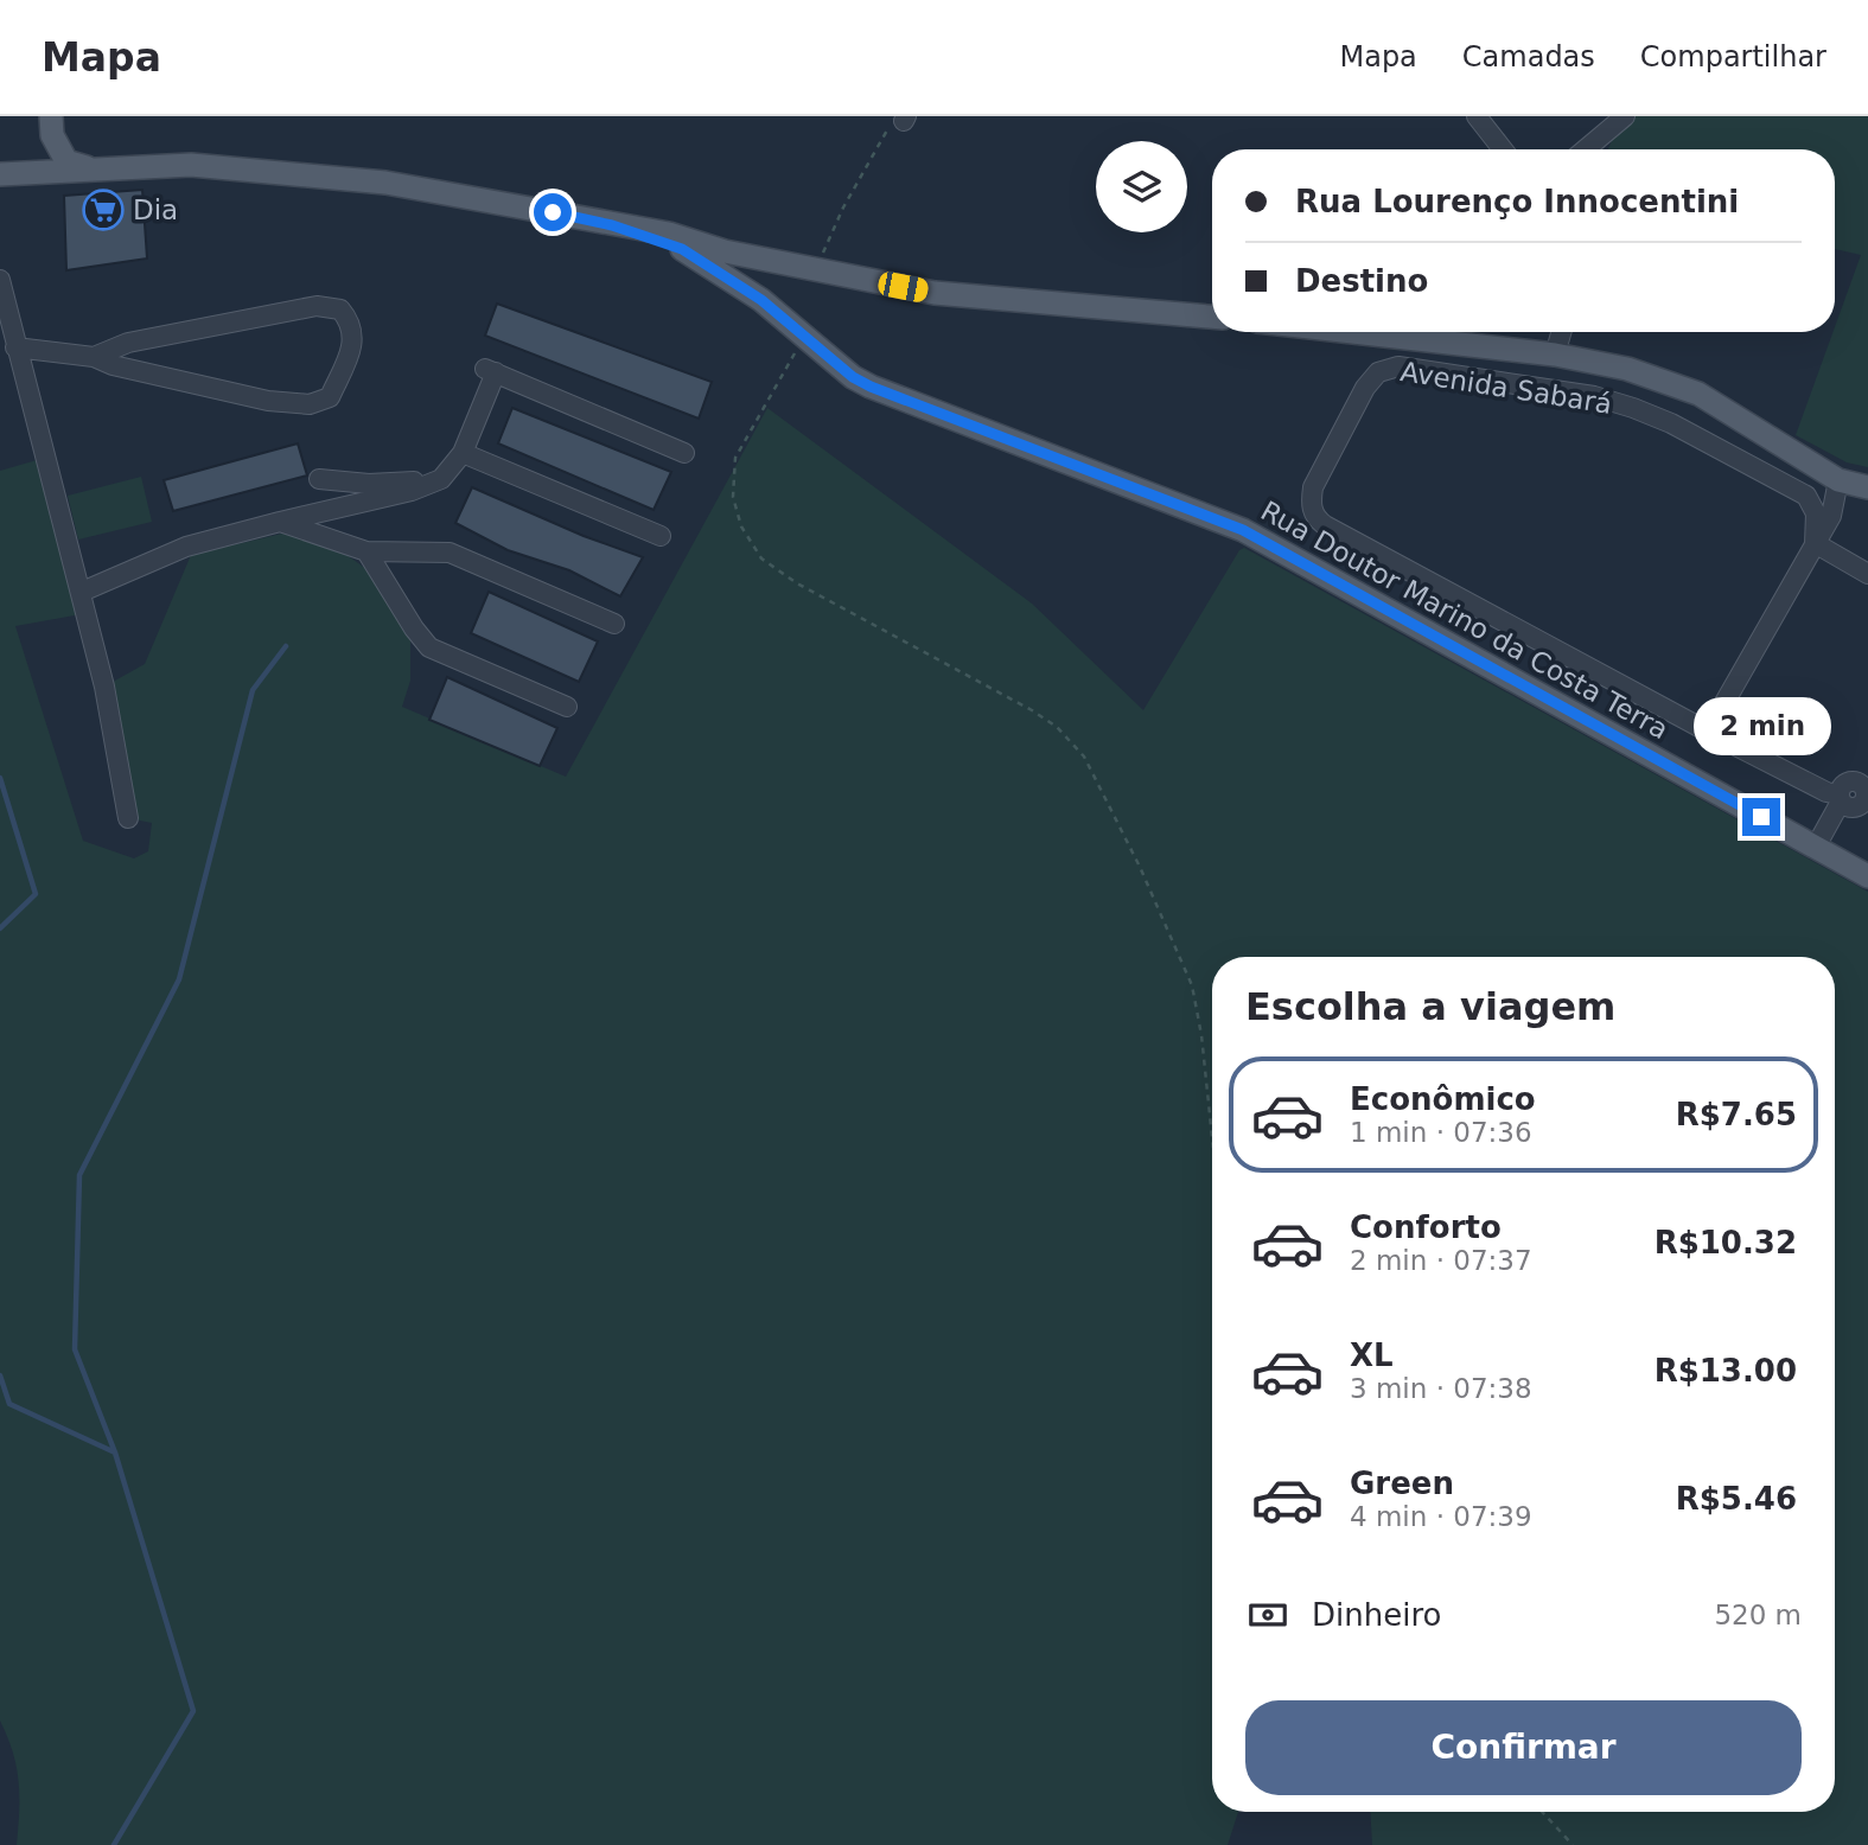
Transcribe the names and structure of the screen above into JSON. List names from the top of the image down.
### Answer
{
  "streets": {
    "main road": ["Rua Doutor Marino da Costa Terra"],
    "street": ["Avenida Sabará"]
  },
  "places": {
    "supermarket": ["Dia"]
  },
  "page": {
    "header": "Mapa",
    "nav": ["Mapa", "Camadas", "Compartilhar"],
    "banner": ["Rua Lourenço Innocentini", "Destino"],
    "bubble": "2 min",
    "heading": "Escolha a viagem",
    "list": [
      {
        "name": "Econômico",
        "note": "1 min · 07:36",
        "value": "R$7.65"
      },
      {
        "name": "Conforto",
        "note": "2 min · 07:37",
        "value": "R$10.32"
      },
      {
        "name": "XL",
        "note": "3 min · 07:38",
        "value": "R$13.00"
      },
      {
        "name": "Green",
        "note": "4 min · 07:39",
        "value": "R$5.46"
      }
    ],
    "pay": ["Dinheiro", "520 m"],
    "buttons": "Confirmar"
  }
}
